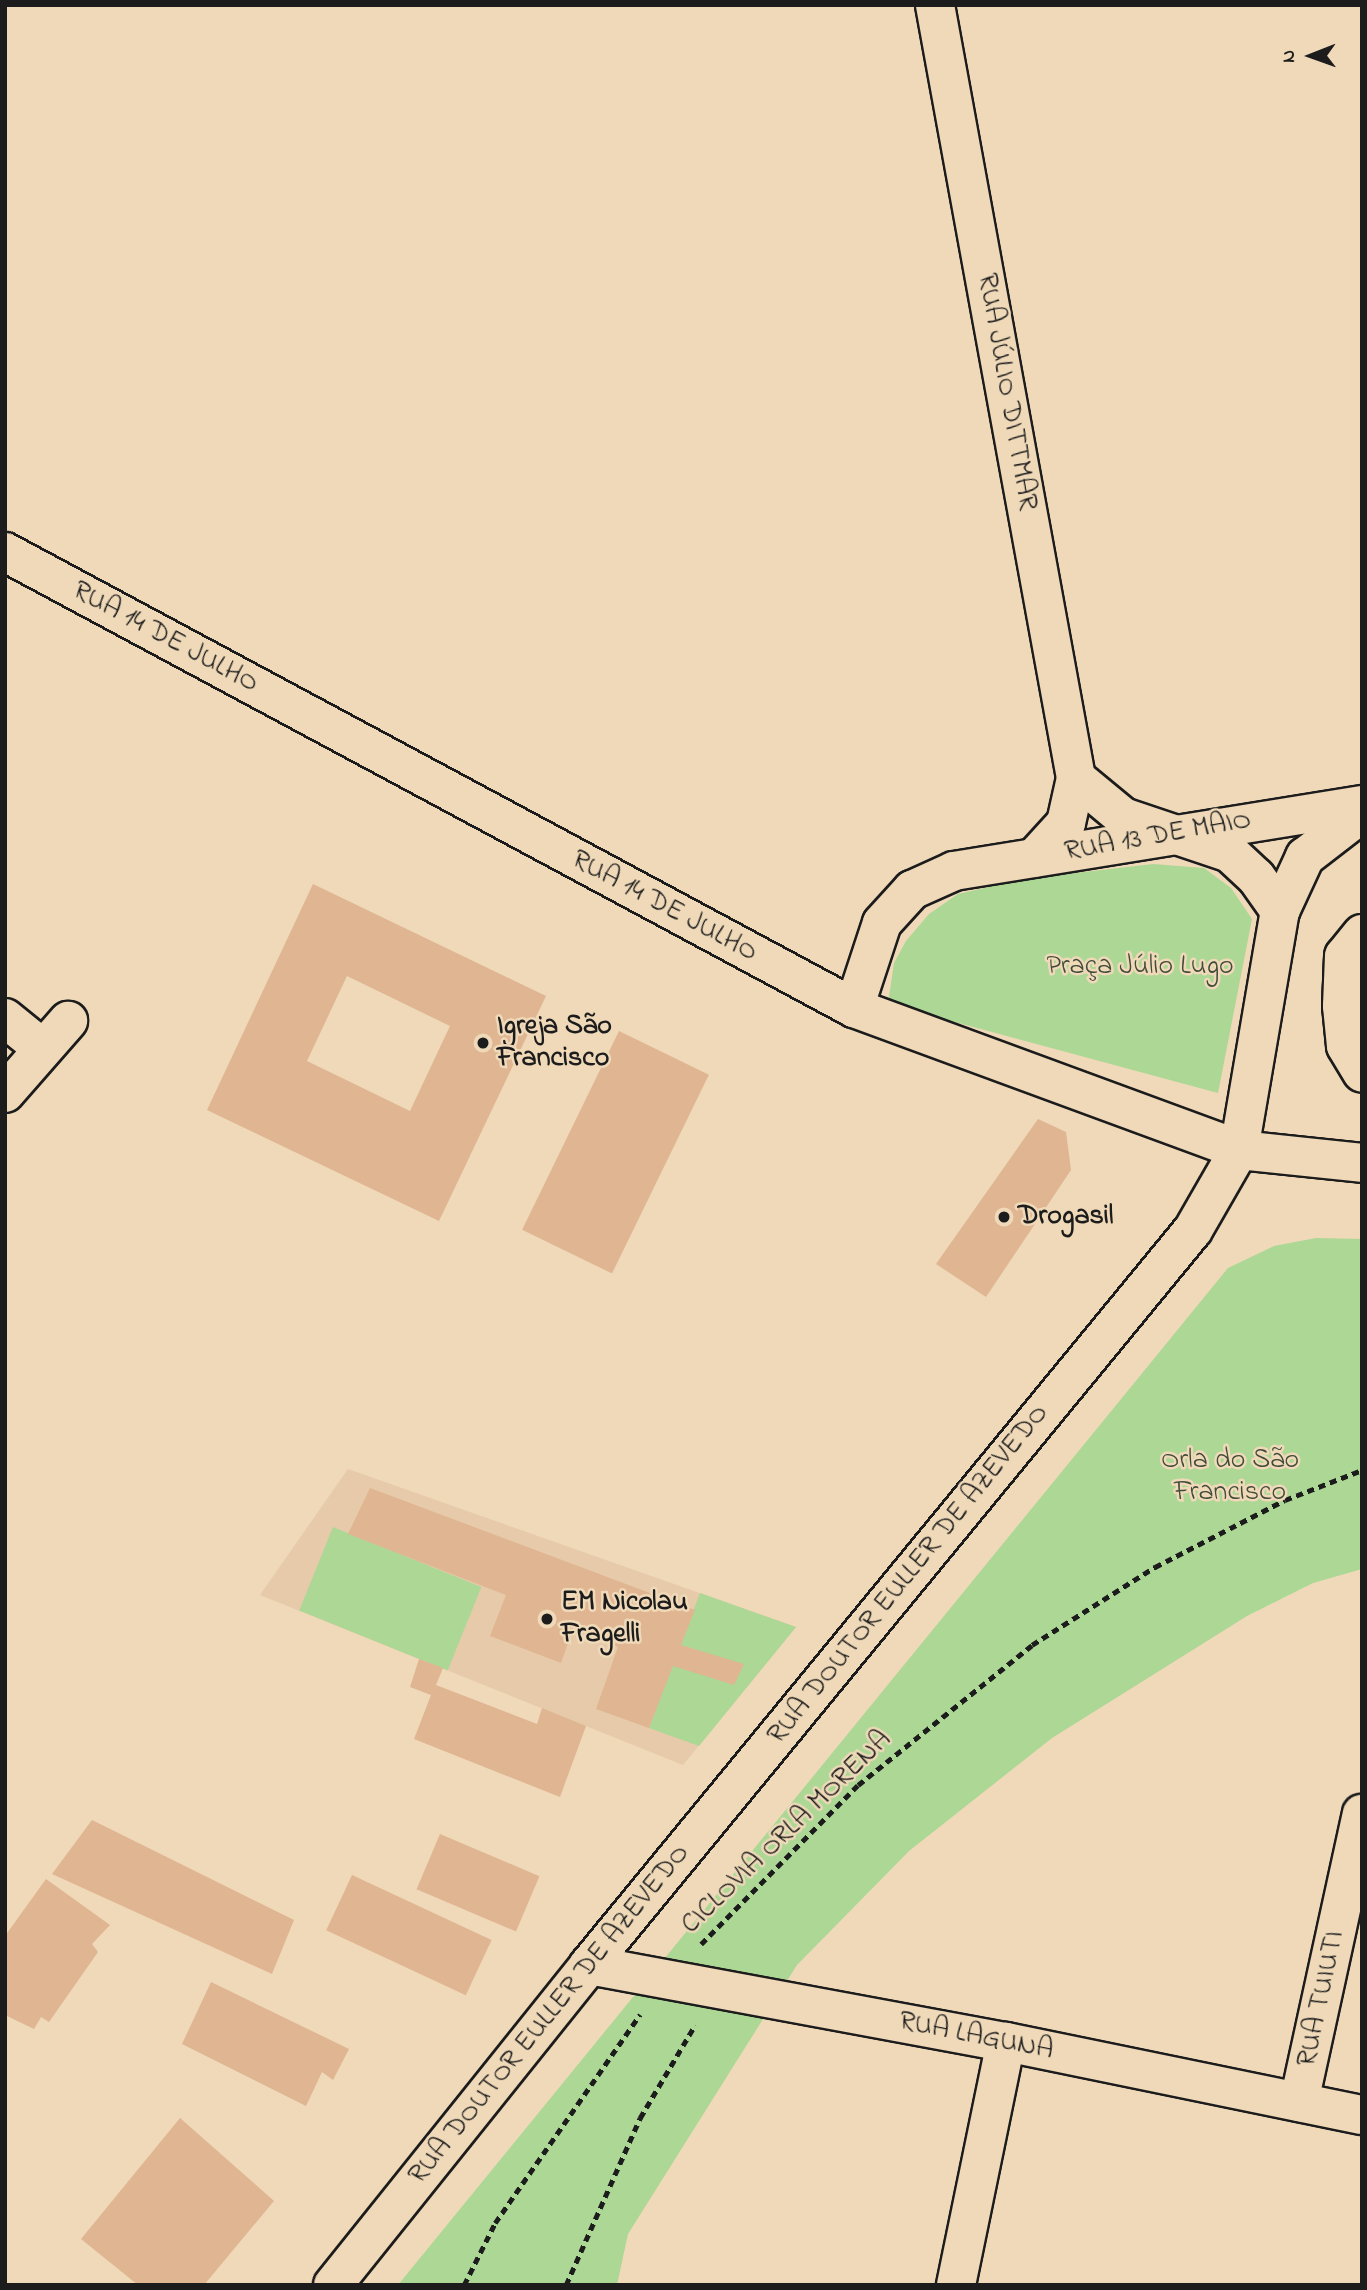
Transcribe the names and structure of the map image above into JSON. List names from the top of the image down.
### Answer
{
  "streets": {
    "street": [
      "RUA JÚLIO DITTMAR",
      "RUA 14 DE JULHO",
      "RUA 13 DE MAIO",
      "RUA DOUTOR EULLER DE AZEVEDO",
      "RUA TUIUTI",
      "RUA LAGUNA"
    ],
    "path": ["CICLOVIA ORLA MORENA"]
  },
  "crossings": [
    ["RUA JÚLIO DITTMAR", "RUA 13 DE MAIO"],
    ["RUA 14 DE JULHO", "RUA 13 DE MAIO"],
    ["RUA 14 DE JULHO", "RUA DOUTOR EULLER DE AZEVEDO"],
    ["RUA DOUTOR EULLER DE AZEVEDO", "RUA LAGUNA"],
    ["CICLOVIA ORLA MORENA", "RUA LAGUNA"],
    ["RUA TUIUTI", "RUA LAGUNA"]
  ],
  "parks": ["Praça Júlio Lugo", "Orla do São Francisco"],
  "places": ["Igreja São Francisco", "Drogasil", "EM Nicolau Fragelli"],
  "north": "left"
}
